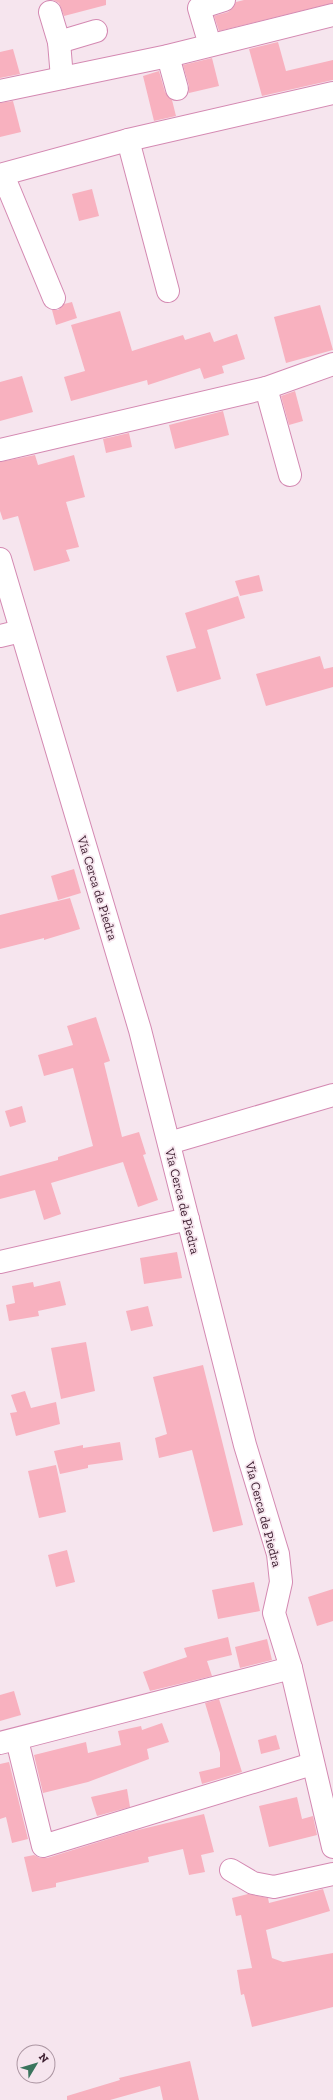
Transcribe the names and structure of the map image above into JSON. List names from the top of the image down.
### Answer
{
  "streets": {
    "street": ["Vía Cerca de Piedra"]
  },
  "north": "top right"
}
